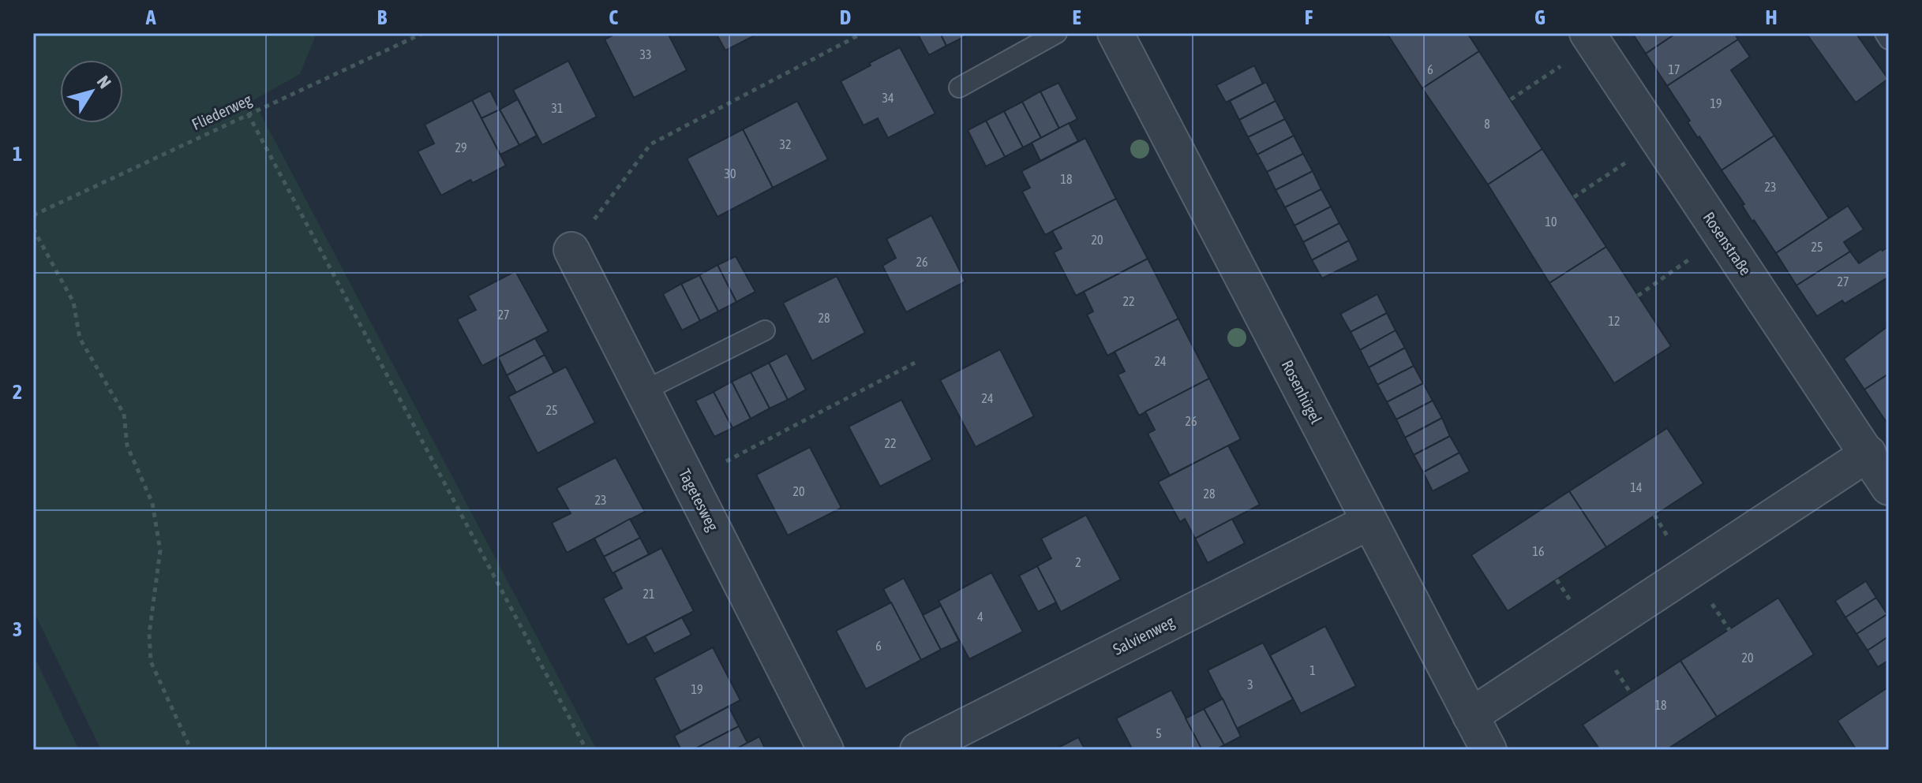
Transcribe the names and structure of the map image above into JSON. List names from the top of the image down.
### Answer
{
  "streets": {
    "street": [
      "Rosenstraße",
      "Rosenhügel",
      "Tagetesweg",
      "Salvienweg"
    ],
    "path": ["Fliederweg"]
  },
  "crossings": [
    ["Rosenhügel", "Salvienweg"]
  ],
  "house_numbers": [
    "33",
    "6",
    "17",
    "34",
    "19",
    "31",
    "8",
    "32",
    "29",
    "30",
    "18",
    "23",
    "10",
    "20",
    "25",
    "26",
    "27",
    "22",
    "27",
    "28",
    "12",
    "24",
    "24",
    "25",
    "26",
    "22",
    "14",
    "20",
    "28",
    "23",
    "16",
    "2",
    "21",
    "4",
    "6",
    "20",
    "1",
    "3",
    "19",
    "18",
    "5"
  ],
  "north": "top right",
  "grid": {
    "columns": [
      "A",
      "B",
      "C",
      "D",
      "E",
      "F",
      "G",
      "H"
    ],
    "rows": ["1", "2", "3"]
  }
}
